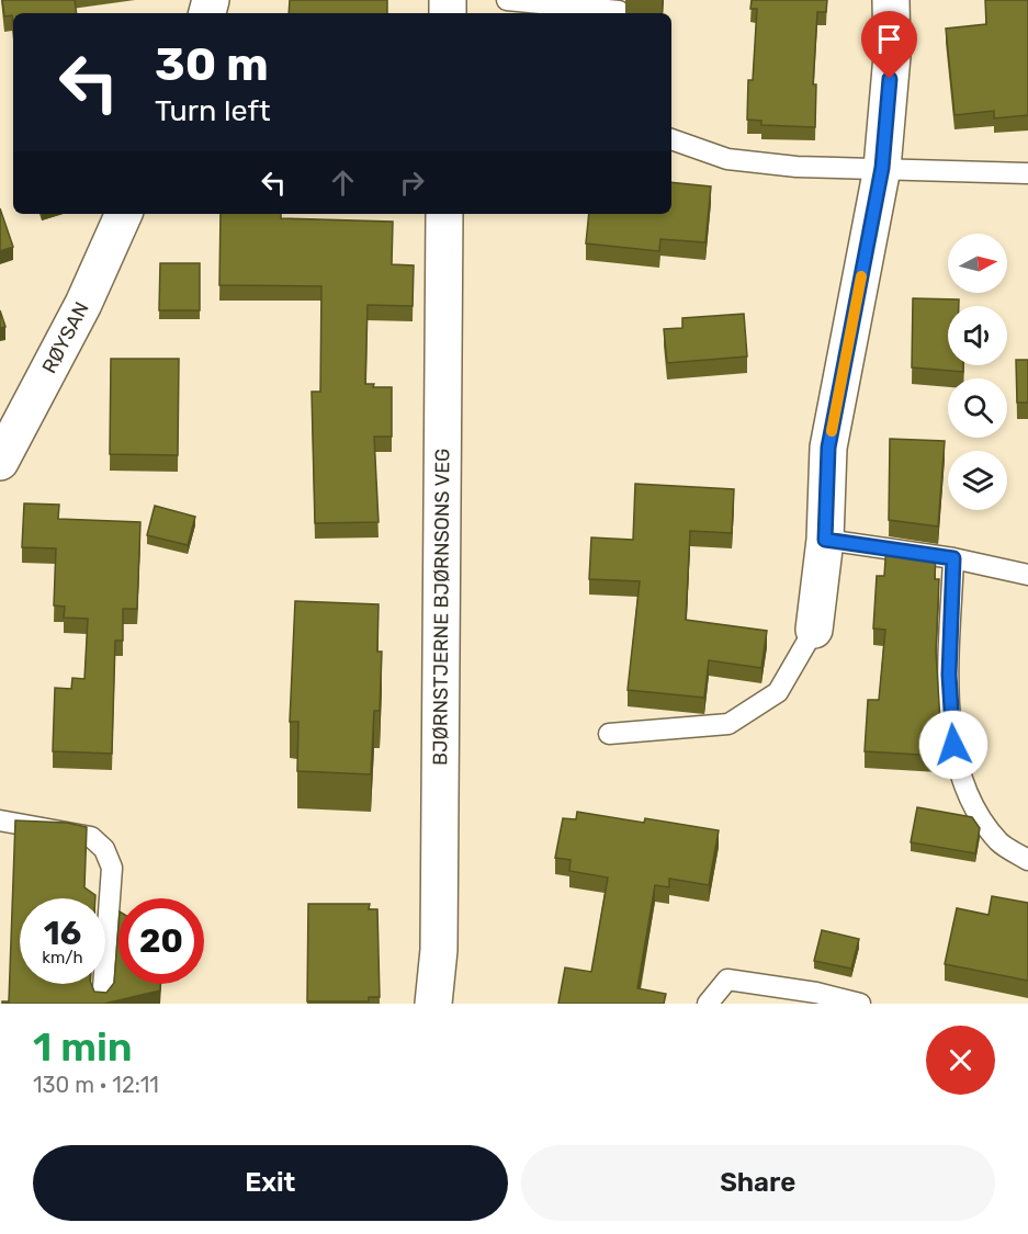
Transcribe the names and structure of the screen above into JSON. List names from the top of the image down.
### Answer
{
  "streets": {
    "street": ["RØYSAN", "BJØRNSTJERNE BJØRNSONS VEG"]
  },
  "north": "right",
  "page": {
    "turn": ["30 m", "Turn left"],
    "speed": "16 km/h",
    "limit": "20",
    "heading": ["1 min", "130 m · 12:11"],
    "buttons": ["Exit", "Share"]
  }
}
